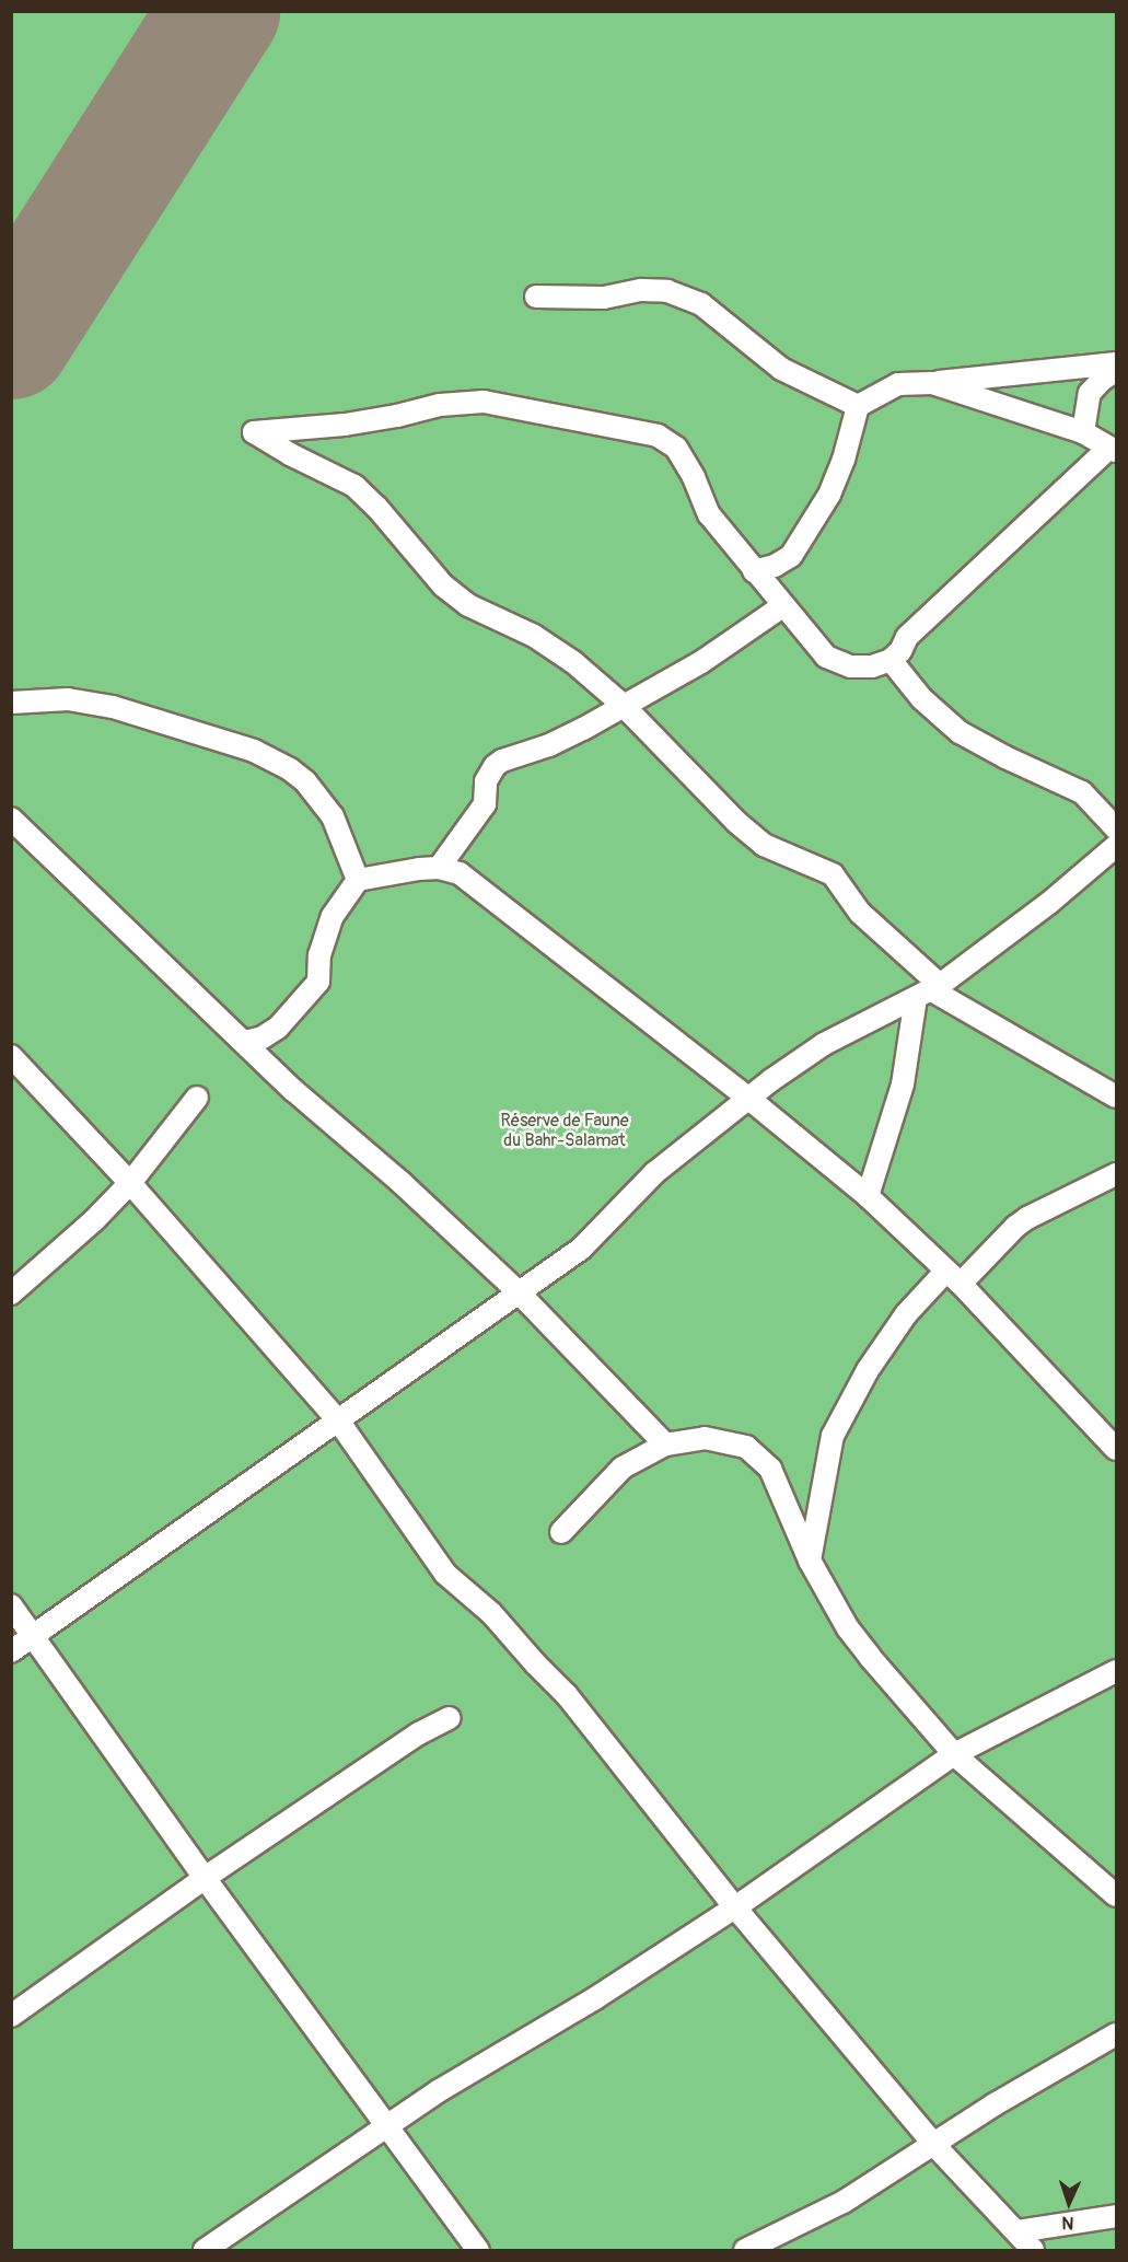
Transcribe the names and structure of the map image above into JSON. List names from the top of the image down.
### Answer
{
  "parks": ["Réserve de Faune du Bahr-Salamat"],
  "north": "bottom"
}
